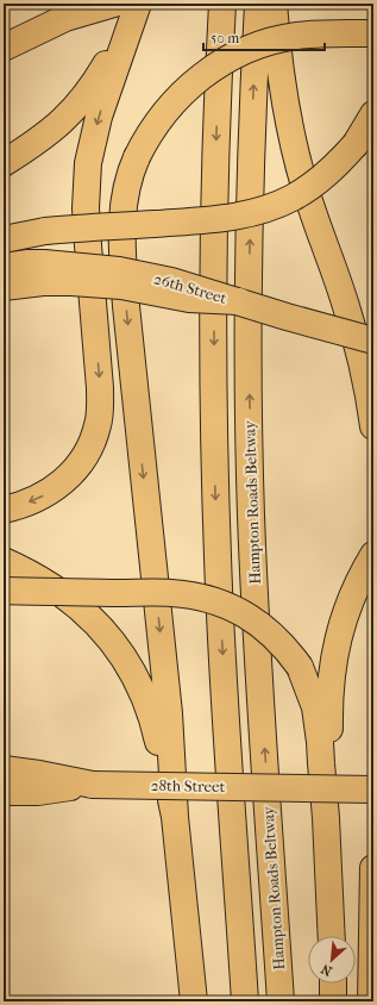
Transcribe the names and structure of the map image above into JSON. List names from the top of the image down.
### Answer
{
  "streets": {
    "main road": ["26th Street", "Hampton Roads Beltway", "28th Street"]
  },
  "scale_bar": "50 m",
  "north": "bottom left"
}
